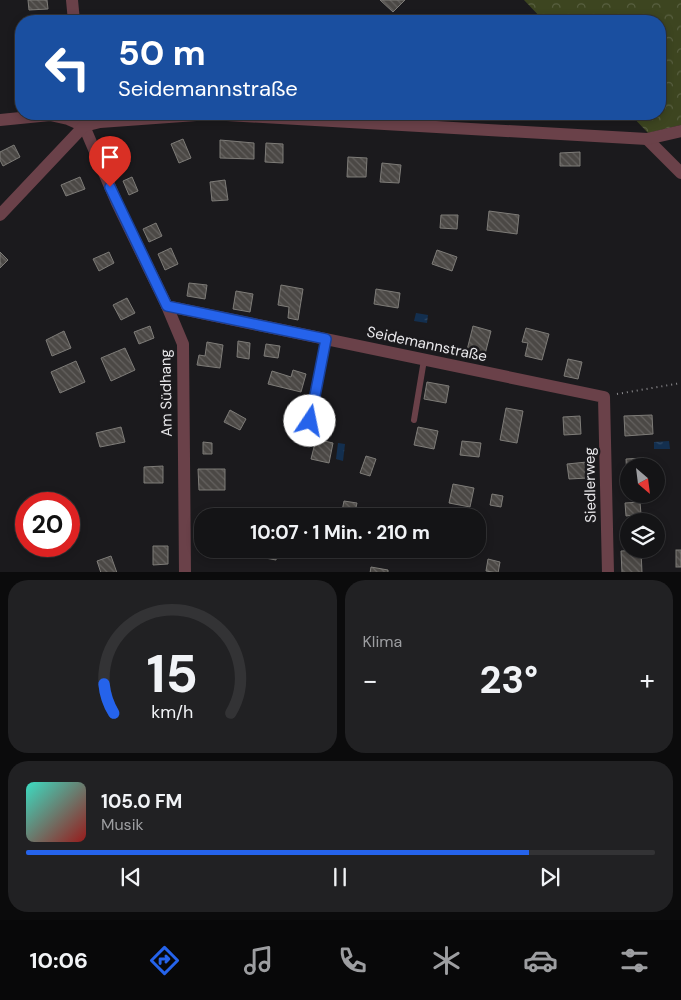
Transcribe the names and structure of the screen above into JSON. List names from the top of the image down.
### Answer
{
  "streets": {
    "street": ["Seidemannstraße", "Am Südhang", "Siedlerweg"]
  },
  "crossings": [
    ["Seidemannstraße", "Am Südhang"],
    ["Seidemannstraße", "Siedlerweg"]
  ],
  "north": "bottom right",
  "page": {
    "turn": ["50 m", "Seidemannstraße"],
    "limit": "20",
    "trip": "10:07 · 1 Min. · 210 m",
    "tile": "Klima",
    "heat": ["−", "23°", "+"],
    "song": ["105.0 FM", "Musik"],
    "tabs": "10:06",
    "gauge": ["15", "km/h"]
  }
}
